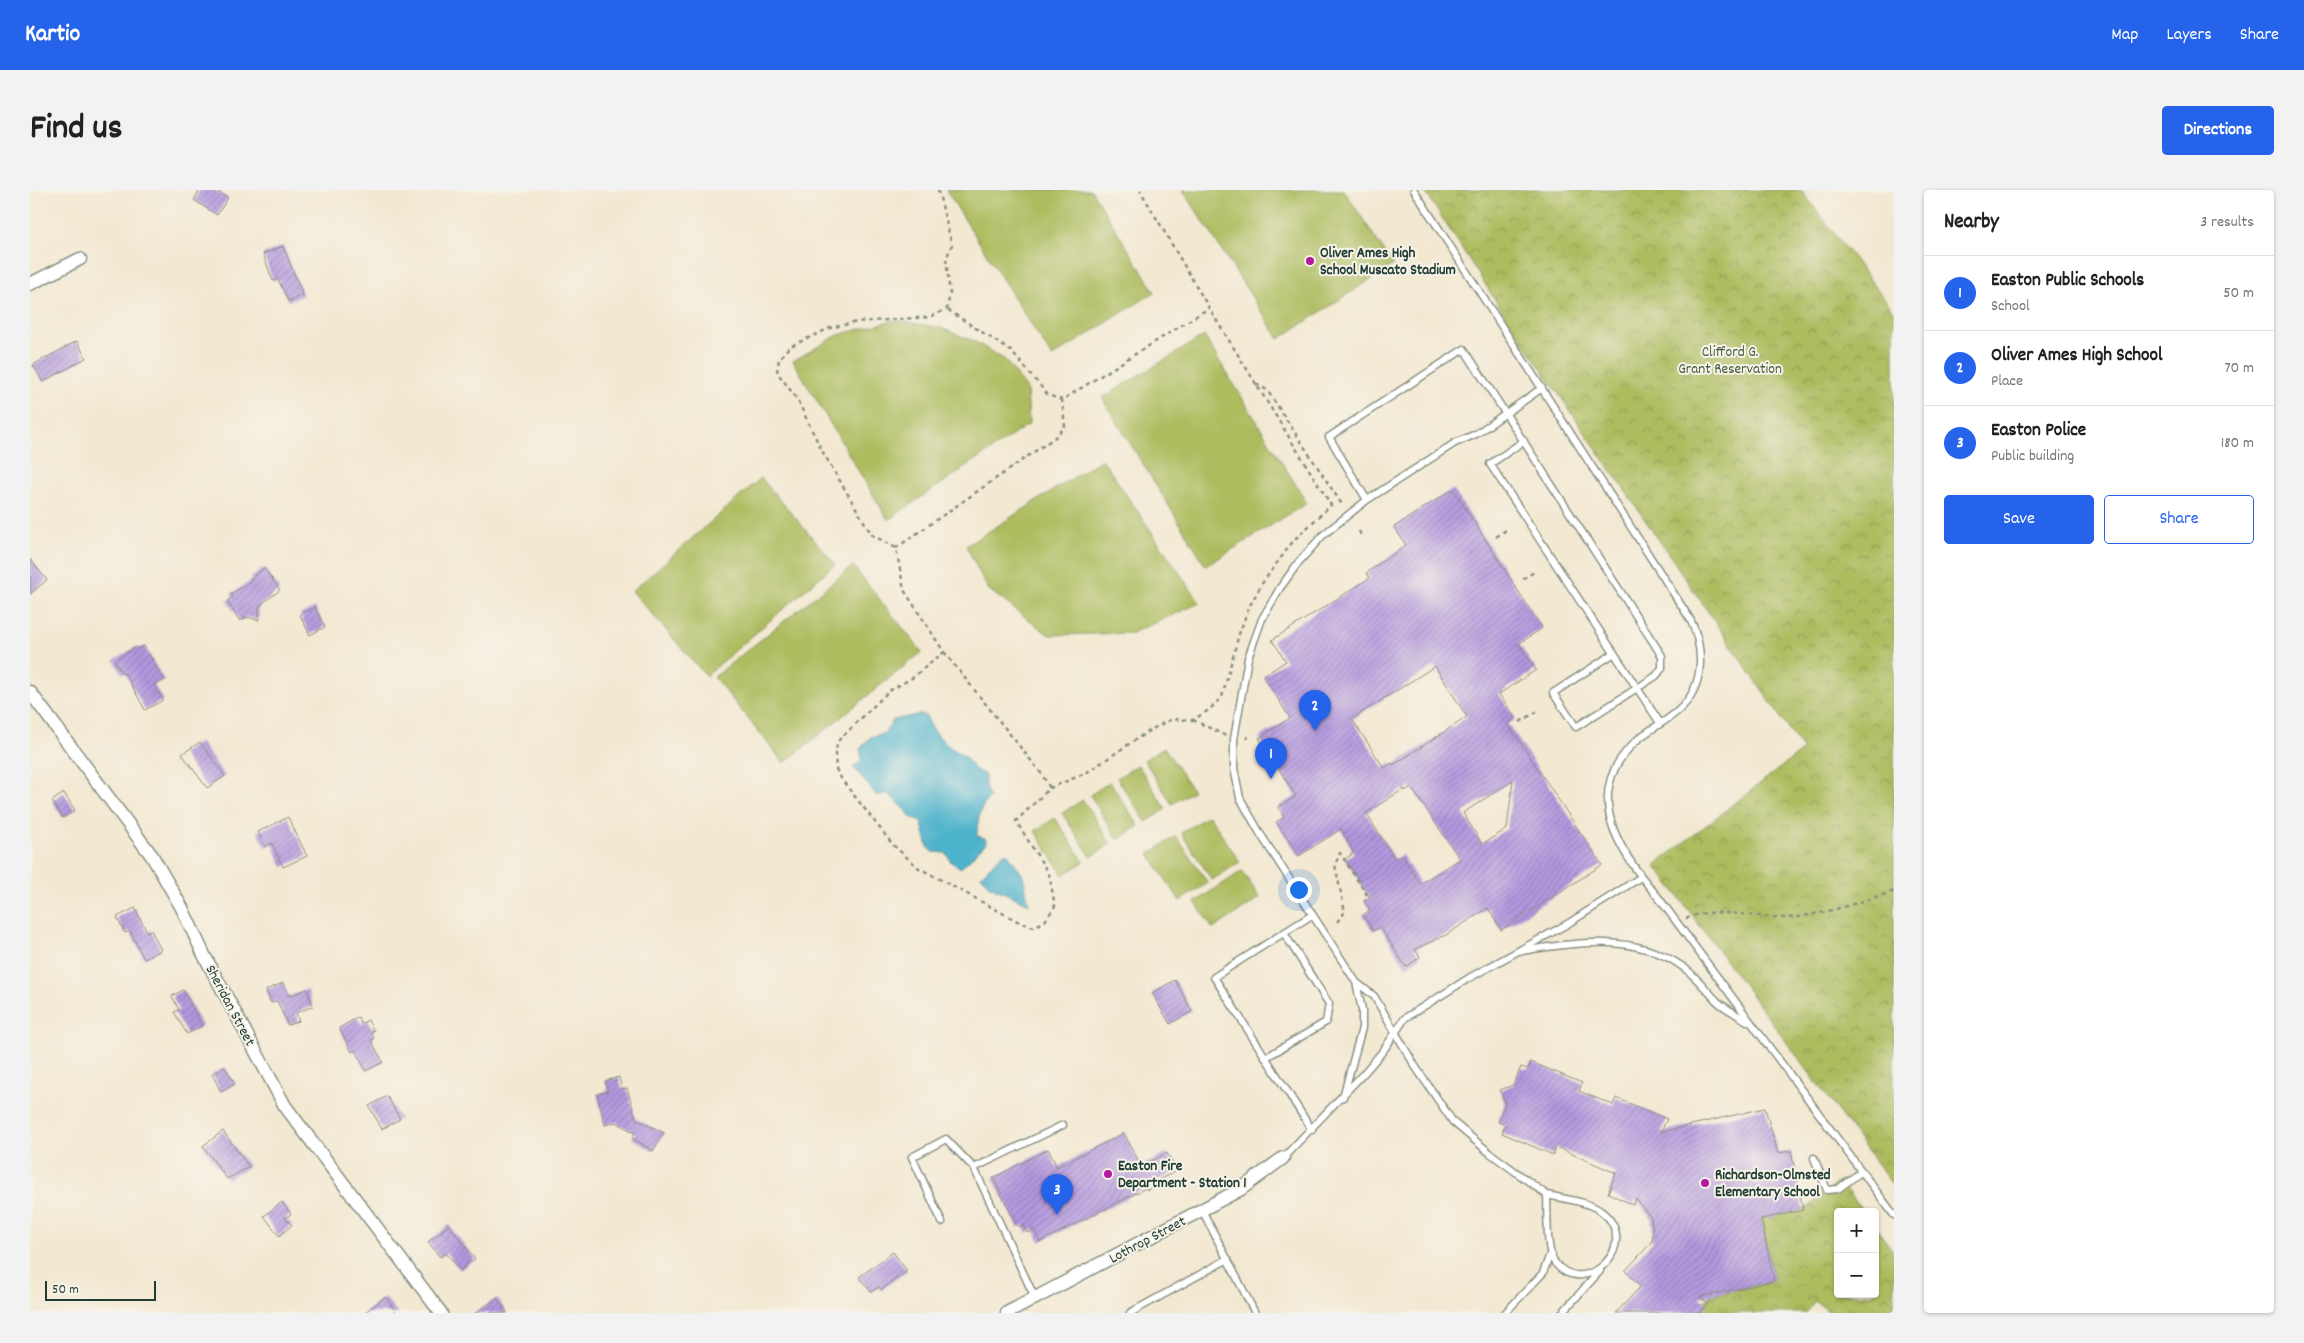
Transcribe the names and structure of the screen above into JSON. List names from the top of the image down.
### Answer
{
  "streets": {
    "street": ["Sheridan Street", "Lothrop Street"]
  },
  "parks": ["Clifford G. Grant Reservation"],
  "places": ["Oliver Ames High School Muscato Stadium", "Easton Fire Department - Station 1", "Richardson-Olmsted Elementary School"],
  "scale_bar": "50 m",
  "page": {
    "header": "Kartio",
    "nav": ["Map", "Layers", "Share"],
    "title": "Find us",
    "buttons": [
      "Directions",
      ["Save", "Share"]
    ],
    "heading": ["Nearby", "3 results"],
    "list": [
      {
        "mark": "1",
        "name": "Easton Public Schools",
        "note": "School",
        "value": "50 m"
      },
      {
        "mark": "2",
        "name": "Oliver Ames High School",
        "note": "Place",
        "value": "70 m"
      },
      {
        "mark": "3",
        "name": "Easton Police",
        "note": "Public building",
        "value": "180 m"
      }
    ],
    "pins": ["2", "1", "3"],
    "map_buttons": ["+", "−"],
    "scale": "50 m"
  }
}
